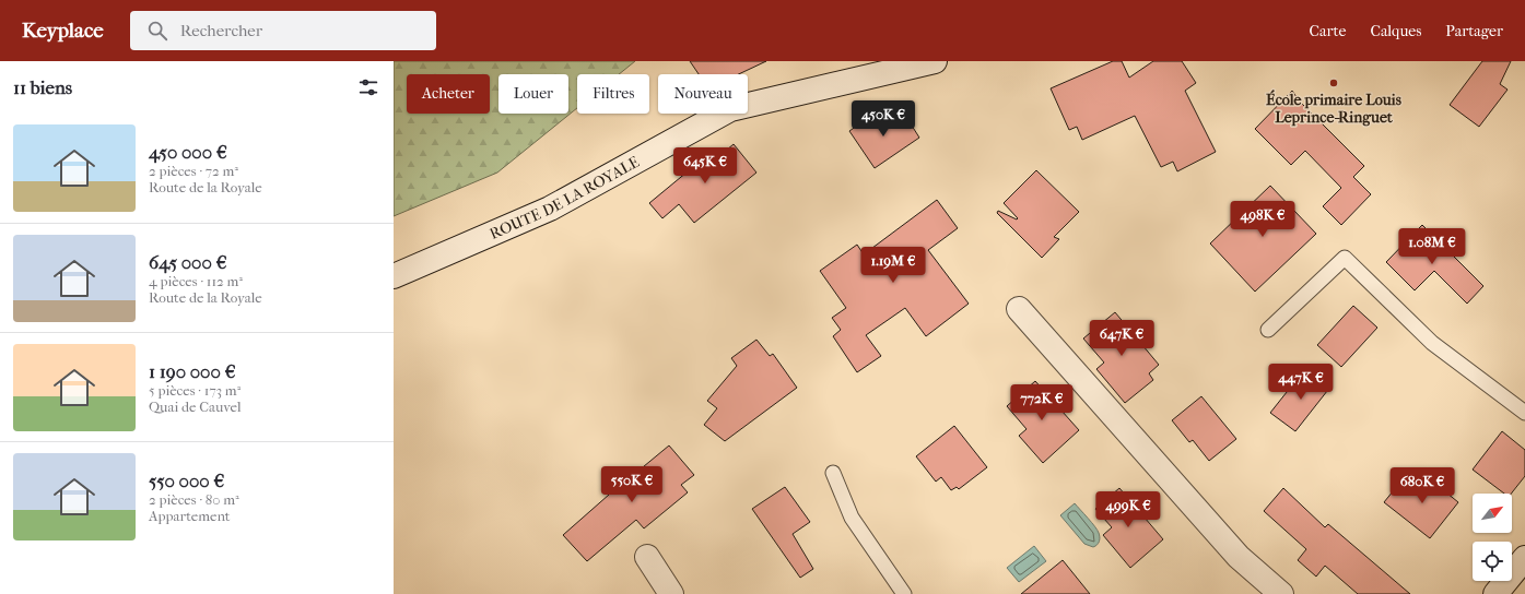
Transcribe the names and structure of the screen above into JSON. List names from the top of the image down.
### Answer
{
  "streets": {
    "main road": ["ROUTE DE LA ROYALE"]
  },
  "places": ["École primaire Louis Leprince-Ringuet"],
  "north": "top right",
  "page": {
    "header": "Keyplace",
    "search": "Rechercher",
    "nav": ["Carte", "Calques", "Partager"],
    "heading": "11 biens",
    "chip": [
      "Acheter",
      "Louer",
      "Filtres",
      "Nouveau"
    ],
    "price": [
      "450K €",
      "645K €",
      "498K €",
      "1.08M €",
      "1.19M €",
      "647K €",
      "447K €",
      "772K €",
      "550K €",
      "680K €",
      "499K €"
    ],
    "list": [
      {
        "name": "450 000 €",
        "note": "2 pièces · 72 m² · Route de la Royale"
      },
      {
        "name": "645 000 €",
        "note": "4 pièces · 112 m² · Route de la Royale"
      },
      {
        "name": "1 190 000 €",
        "note": "5 pièces · 173 m² · Quai de Cauvel"
      },
      {
        "name": "550 000 €",
        "note": "2 pièces · 80 m² · Appartement"
      }
    ]
  }
}
